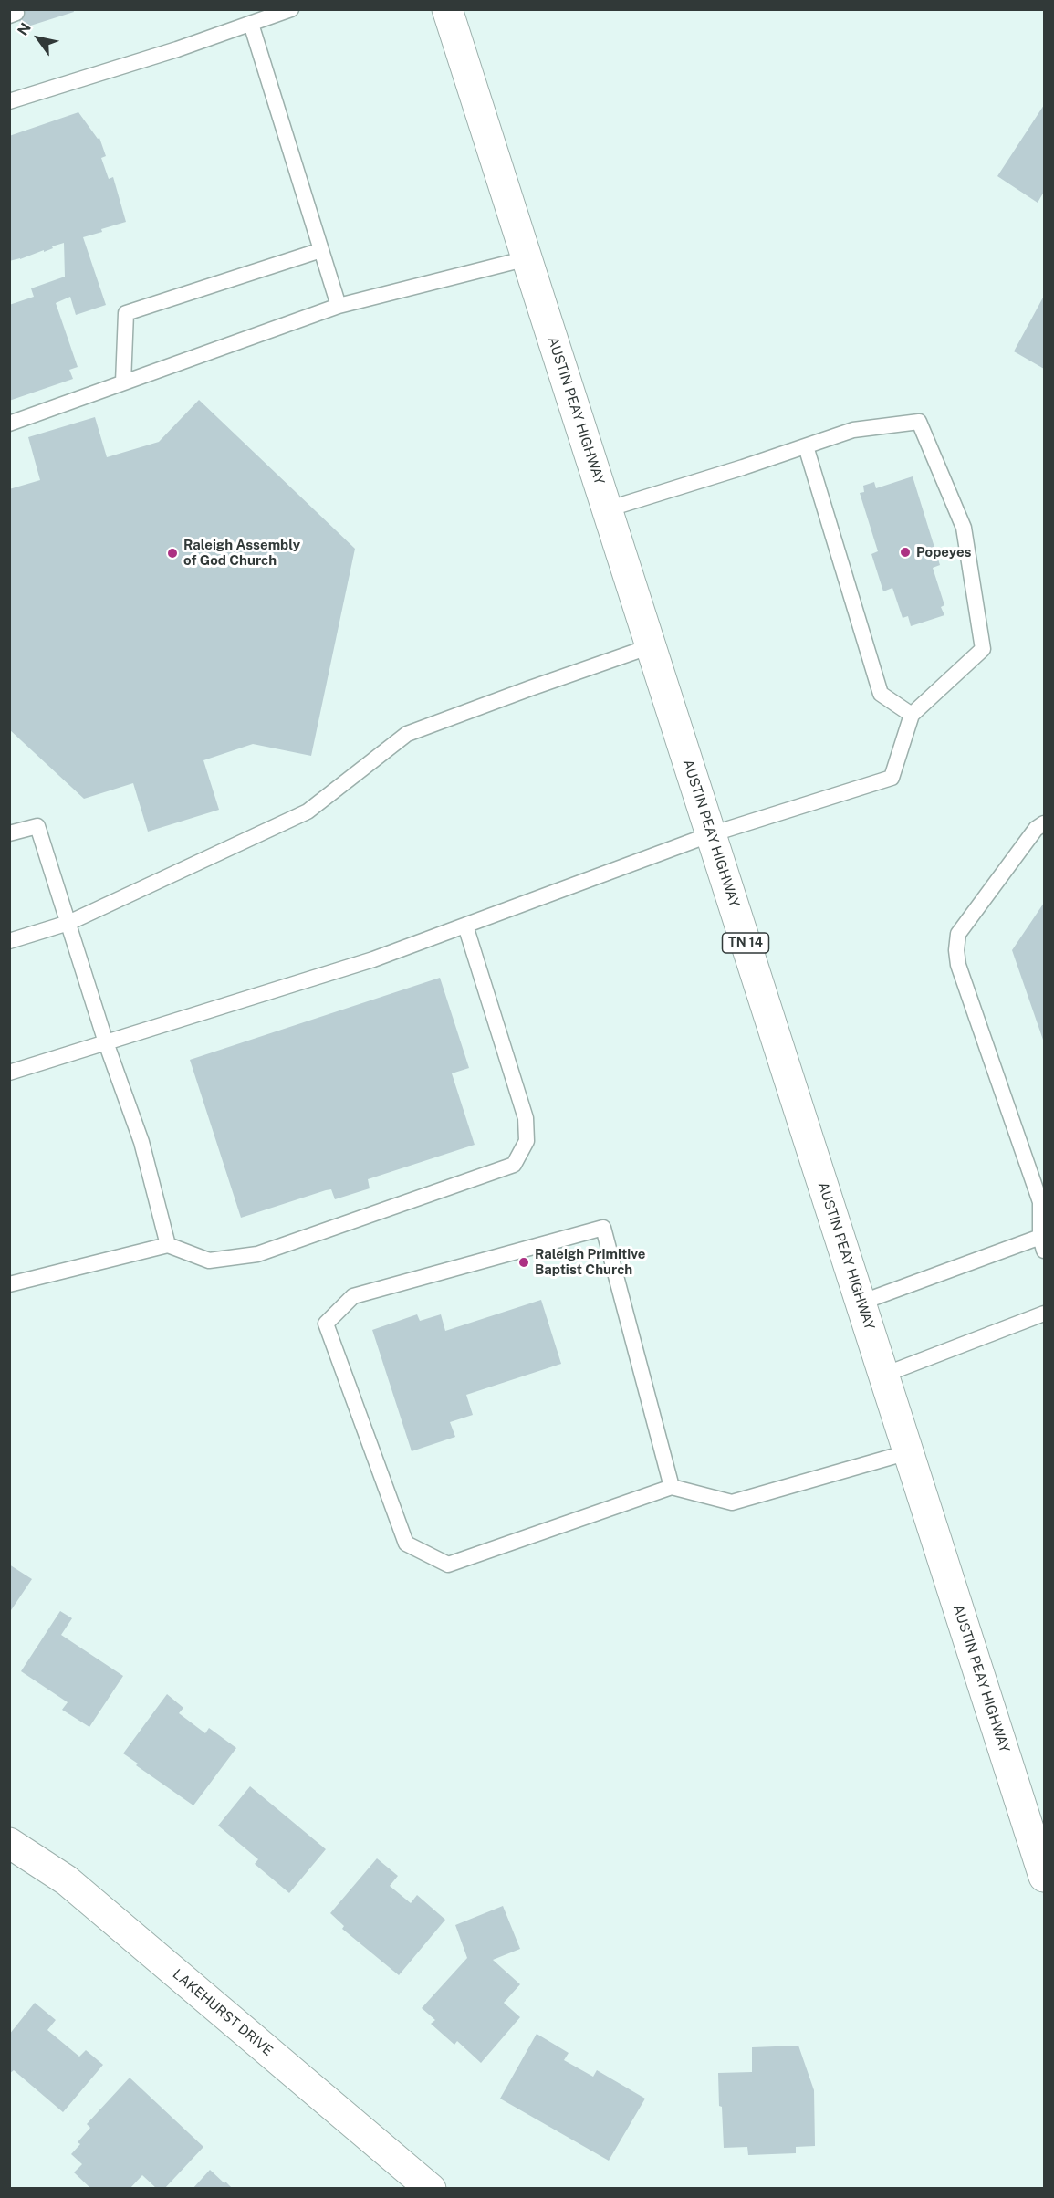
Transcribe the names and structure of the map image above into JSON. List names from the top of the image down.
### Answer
{
  "streets": {
    "main road": ["AUSTIN PEAY HIGHWAY", "TN 14", "LAKEHURST DRIVE"]
  },
  "places": ["Popeyes", "Raleigh Assembly of God Church", "Raleigh Primitive Baptist Church"],
  "north": "top left"
}
